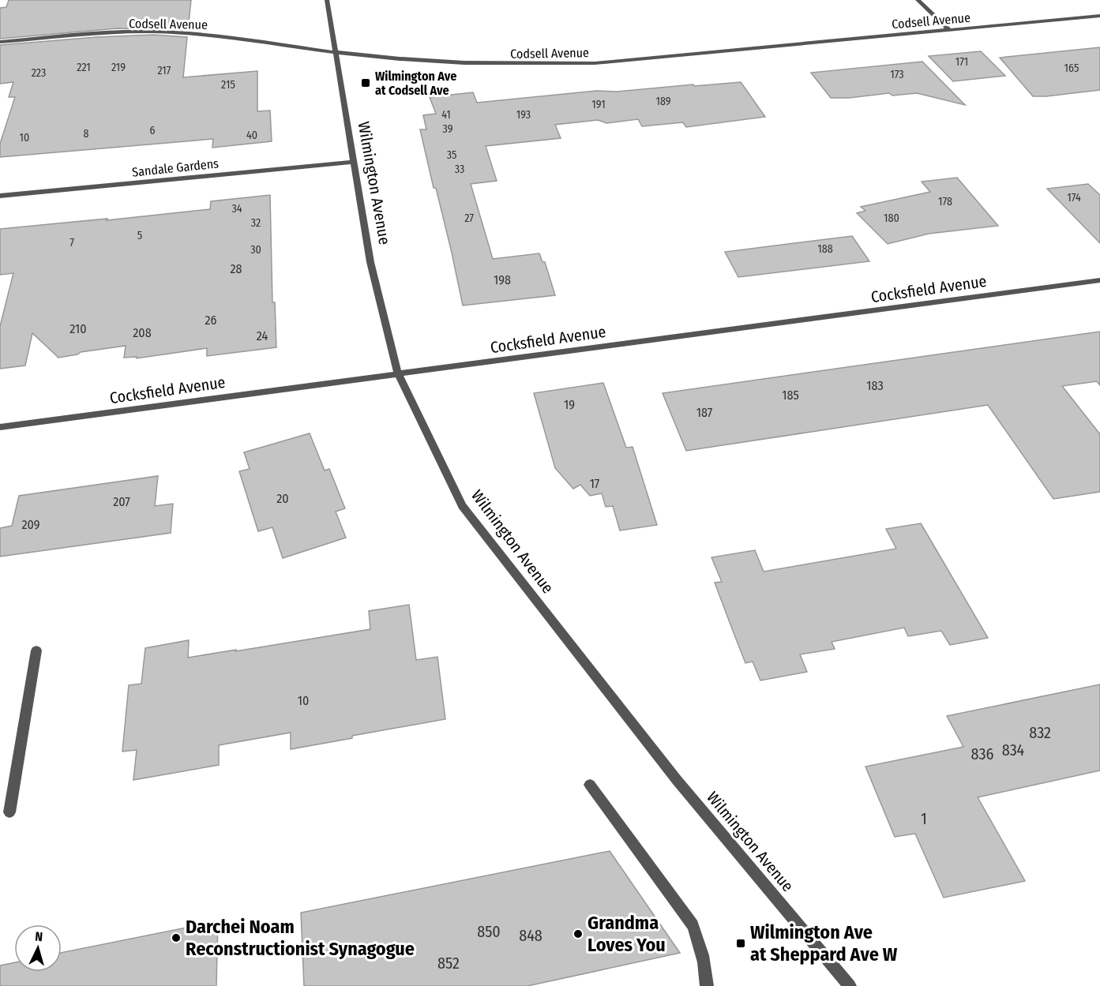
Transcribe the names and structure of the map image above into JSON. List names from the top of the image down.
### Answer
{
  "streets": {
    "street": [
      "Codsell Avenue",
      "Sandale Gardens",
      "Wilmington Avenue",
      "Cocksfield Avenue"
    ]
  },
  "crossings": [
    ["Codsell Avenue", "Wilmington Avenue"],
    ["Sandale Gardens", "Wilmington Avenue"],
    ["Wilmington Avenue", "Cocksfield Avenue"]
  ],
  "places": {
    "transit": ["Wilmington Ave at Codsell Ave", "Wilmington Ave at Sheppard Ave W"],
    "other": ["Grandma Loves You", "Darchei Noam Reconstructionist Synagogue"]
  },
  "house_numbers": [
    "171",
    "221",
    "219",
    "165",
    "217",
    "223",
    "173",
    "215",
    "189",
    "191",
    "41",
    "193",
    "39",
    "6",
    "8",
    "40",
    "10",
    "35",
    "33",
    "174",
    "178",
    "34",
    "27",
    "180",
    "32",
    "5",
    "7",
    "188",
    "30",
    "28",
    "198",
    "26",
    "210",
    "208",
    "24",
    "183",
    "185",
    "19",
    "187",
    "17",
    "20",
    "207",
    "209",
    "10",
    "832",
    "834",
    "836",
    "1",
    "850",
    "848",
    "852"
  ],
  "north": "top"
}
